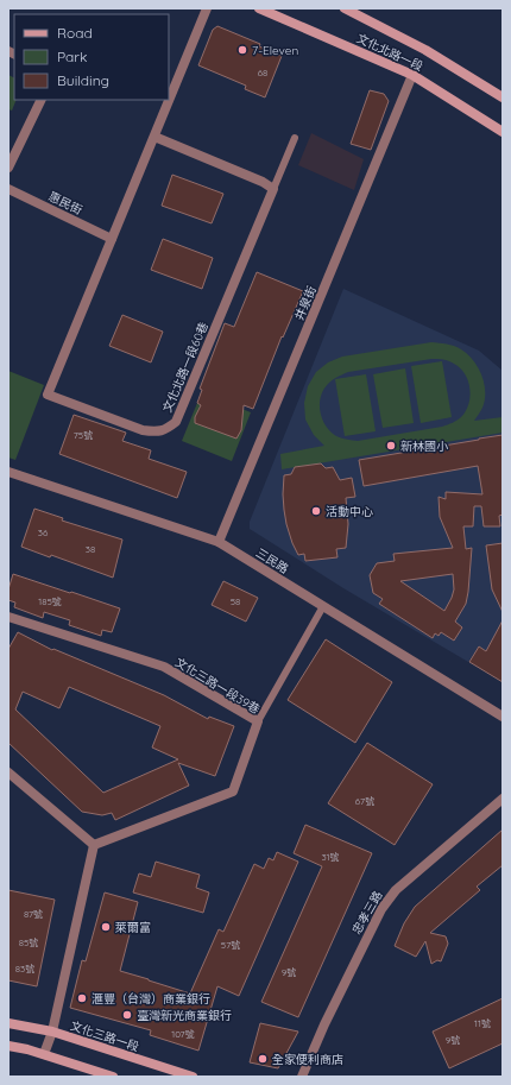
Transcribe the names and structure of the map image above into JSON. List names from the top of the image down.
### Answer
{
  "streets": {
    "street": [
      "文化北路一段",
      "惠民街",
      "井泉街",
      "文化北路一段60巷",
      "三民路",
      "文化三路一段39巷",
      "忠孝三路",
      "文化三路一段"
    ]
  },
  "crossings": [
    ["文化北路一段", "井泉街"],
    ["惠民街", "文化北路一段60巷"],
    ["井泉街", "三民路"]
  ],
  "places": [
    "7-Eleven",
    "新林國小",
    "活動中心",
    "萊爾富",
    "滙豐（台灣）商業銀行",
    "臺灣新光商業銀行",
    "全家便利商店"
  ],
  "house_numbers": [
    "68",
    "75號",
    "36",
    "38",
    "185號",
    "58",
    "67號",
    "31號",
    "87號",
    "85號",
    "57號",
    "83號",
    "9號",
    "11號",
    "107號",
    "9號"
  ],
  "legend": ["Road", "Park", "Building"]
}
